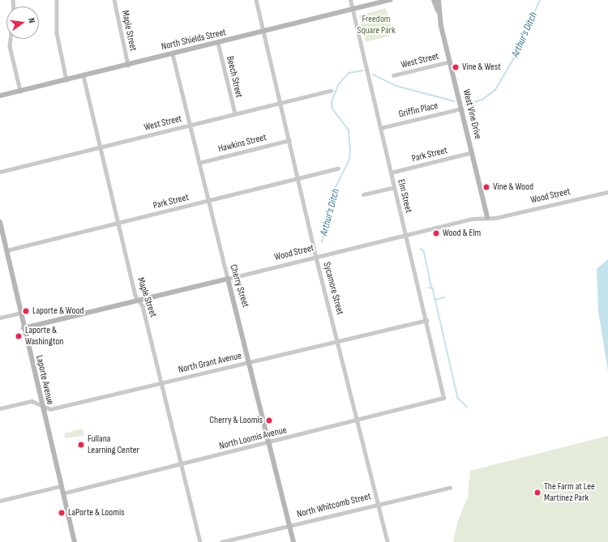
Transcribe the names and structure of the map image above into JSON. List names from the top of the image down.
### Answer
{
  "streets": {
    "street": [
      "Maple Street",
      "North Shields Street",
      "West Street",
      "Beech Street",
      "Griffin Place",
      "West Vine Drive",
      "Hawkins Street",
      "Park Street",
      "Elm Street",
      "Wood Street",
      "Cherry Street",
      "Sycamore Street",
      "North Grant Avenue",
      "Laporte Avenue",
      "North Loomis Avenue",
      "North Whitcomb Street"
    ]
  },
  "crossings": [
    ["Maple Street", "North Shields Street"],
    ["Maple Street", "West Street"],
    ["Maple Street", "Park Street"],
    ["Maple Street", "Wood Street"],
    ["Maple Street", "North Grant Avenue"],
    ["Maple Street", "North Loomis Avenue"],
    ["North Shields Street", "Beech Street"],
    ["North Shields Street", "Elm Street"],
    ["North Shields Street", "Cherry Street"],
    ["North Shields Street", "Sycamore Street"],
    ["West Street", "Beech Street"],
    ["West Street", "West Vine Drive"],
    ["West Street", "Cherry Street"],
    ["West Street", "Sycamore Street"],
    ["Griffin Place", "West Vine Drive"],
    ["Griffin Place", "Elm Street"],
    ["West Vine Drive", "Park Street"],
    ["West Vine Drive", "Wood Street"],
    ["Hawkins Street", "Cherry Street"],
    ["Hawkins Street", "Sycamore Street"],
    ["Park Street", "Elm Street"],
    ["Park Street", "Cherry Street"],
    ["Park Street", "Sycamore Street"],
    ["Park Street", "Laporte Avenue"],
    ["Elm Street", "Wood Street"],
    ["Elm Street", "North Grant Avenue"],
    ["Elm Street", "North Loomis Avenue"],
    ["Wood Street", "Cherry Street"],
    ["Wood Street", "Sycamore Street"],
    ["Wood Street", "Laporte Avenue"],
    ["Cherry Street", "North Grant Avenue"],
    ["Cherry Street", "North Loomis Avenue"],
    ["Cherry Street", "North Whitcomb Street"],
    ["Sycamore Street", "North Grant Avenue"],
    ["Sycamore Street", "North Loomis Avenue"],
    ["Sycamore Street", "North Whitcomb Street"],
    ["North Grant Avenue", "Laporte Avenue"],
    ["Laporte Avenue", "North Loomis Avenue"]
  ],
  "water": ["Arthur's Ditch"],
  "parks": ["Freedom Square Park"],
  "places": [
    "Vine & West",
    "Vine & Wood",
    "Wood & Elm",
    "Laporte & Wood",
    "Laporte & Washington",
    "Cherry & Loomis",
    "Fullana Learning Center",
    "The Farm at Lee Martinez Park",
    "LaPorte & Loomis"
  ],
  "north": "right"
}
